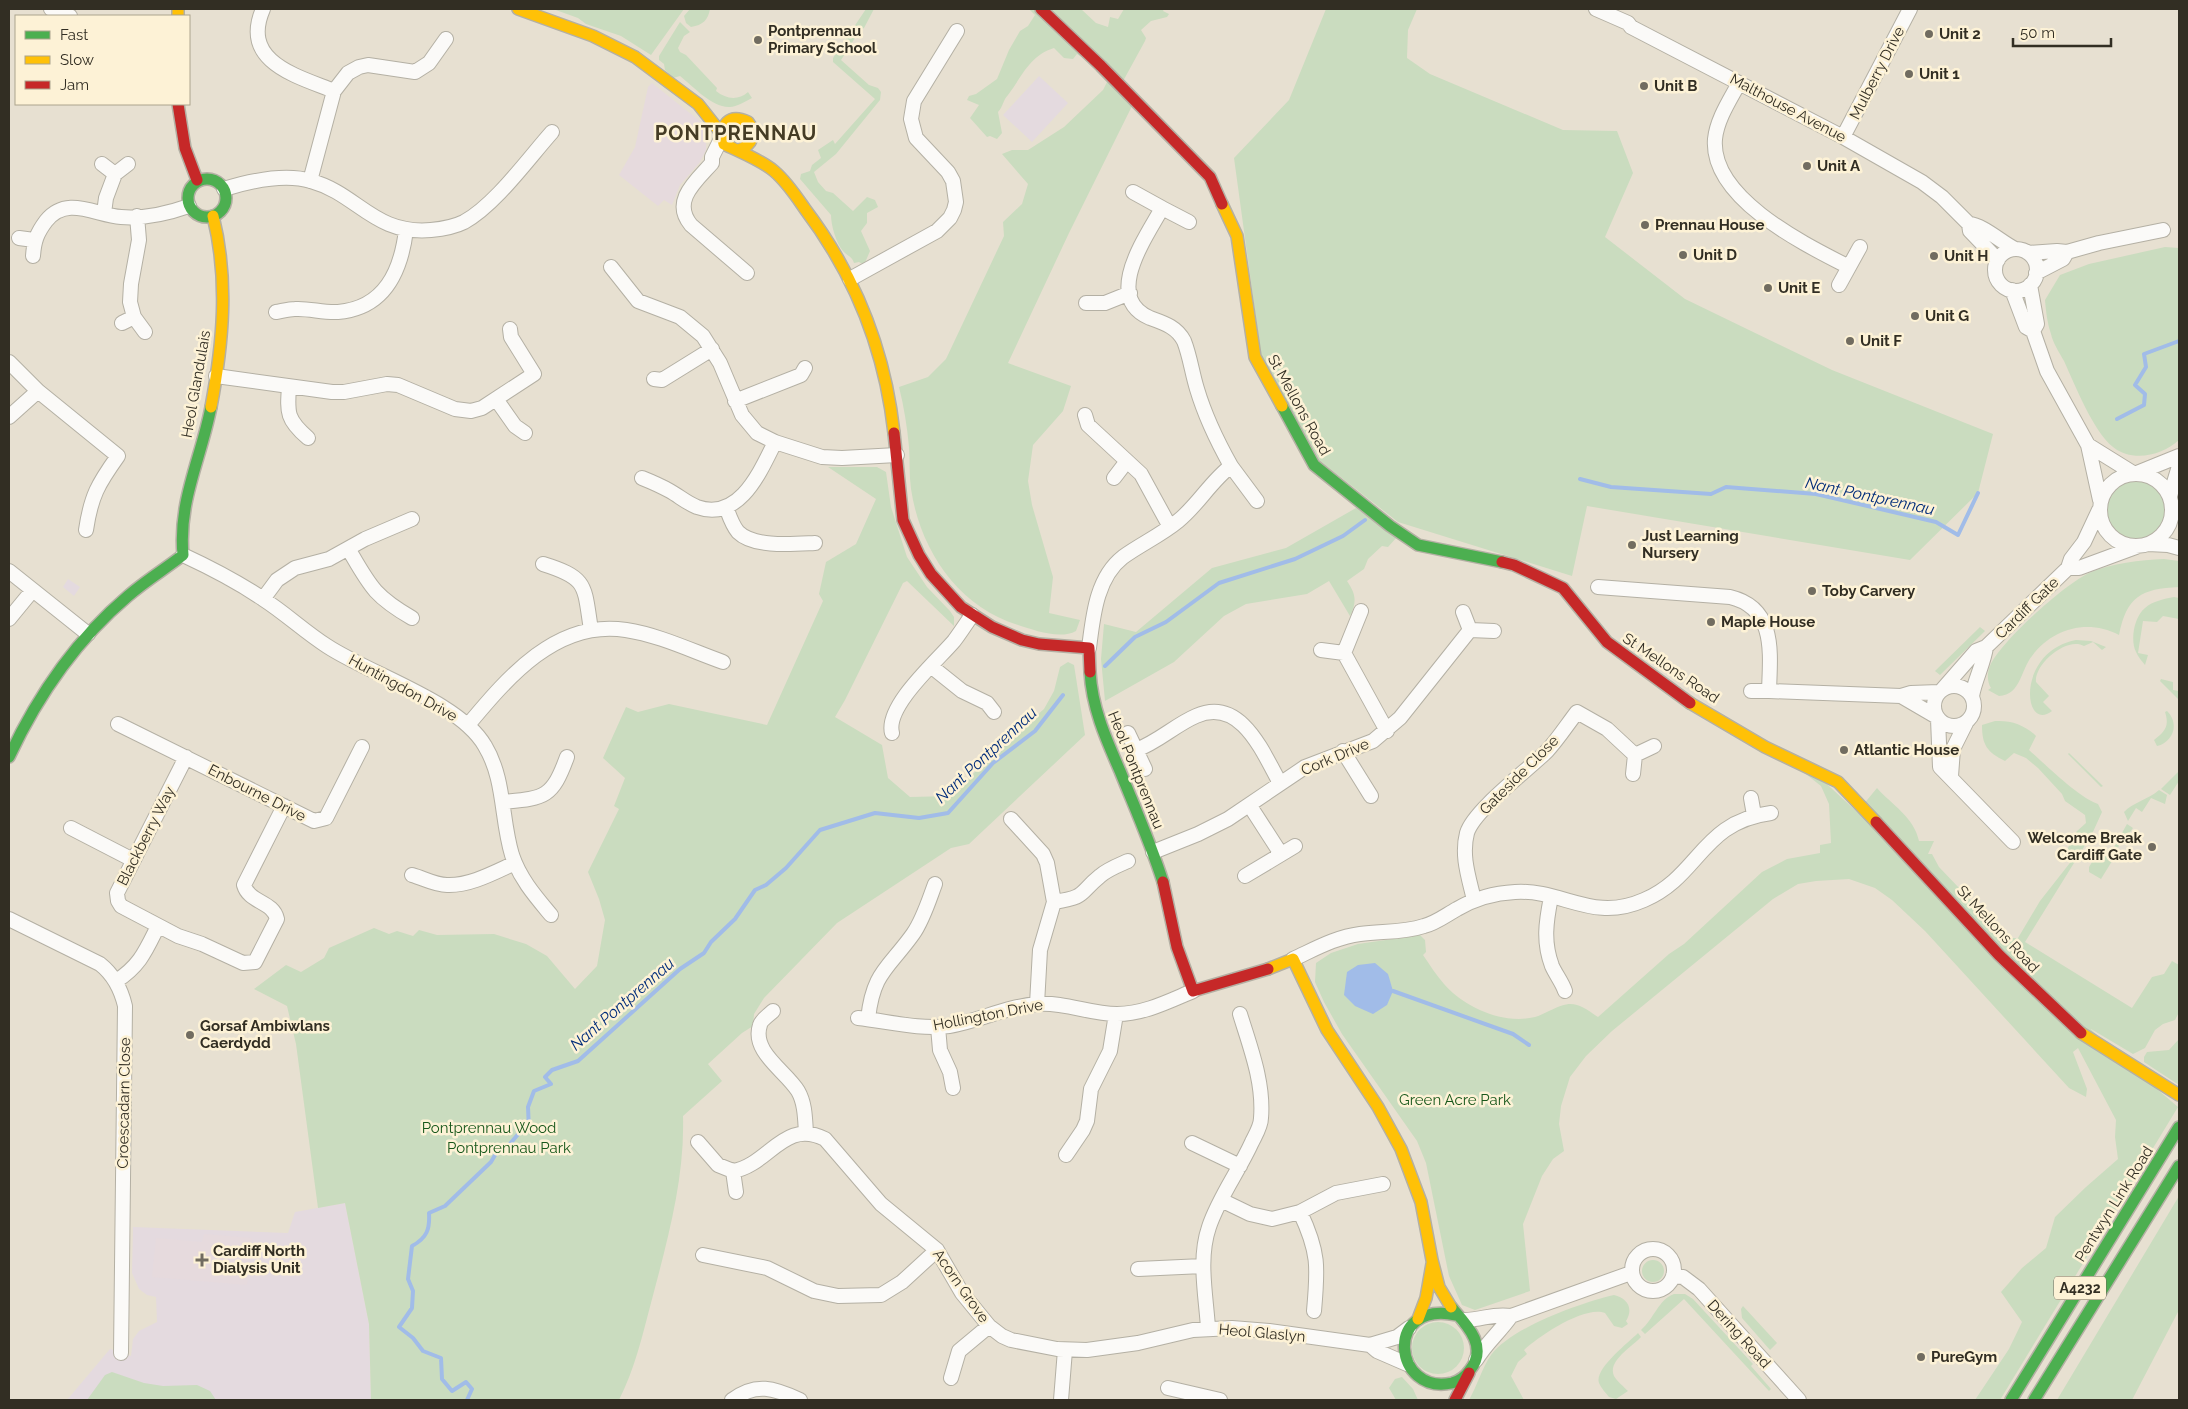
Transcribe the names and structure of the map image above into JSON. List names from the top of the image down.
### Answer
{
  "streets": {
    "street": [
      "Mulberry Drive",
      "Malthouse Avenue",
      "Heol Glandulais",
      "St Mellons Road",
      "Cardiff Gate",
      "Huntingdon Drive",
      "Cork Drive",
      "Heol Pontprennau",
      "Gateside Close",
      "Enbourne Drive",
      "Blackberry Way",
      "Hollington Drive",
      "Croescadarn Close",
      "Pentwyn Link Road",
      "Acorn Grove",
      "A4232",
      "Heol Glaslyn",
      "Dering Road"
    ]
  },
  "crossings": [
    ["Mulberry Drive", "Malthouse Avenue"],
    ["Heol Glandulais", "Huntingdon Drive"],
    ["Cork Drive", "Heol Pontprennau"],
    ["Heol Pontprennau", "Hollington Drive"],
    ["Enbourne Drive", "Blackberry Way"],
    ["Acorn Grove", "Heol Glaslyn"]
  ],
  "districts": ["PONTPRENNAU"],
  "water": ["Nant Pontprennau"],
  "parks": ["Green Acre Park", "Pontprennau Wood", "Pontprennau Park"],
  "places": {
    "other": [
      "Unit 2",
      "Pontprennau Primary School",
      "Unit 1",
      "Unit B",
      "Unit A",
      "Prennau House",
      "Unit D",
      "Unit H",
      "Unit E",
      "Unit G",
      "Unit F",
      "Just Learning Nursery",
      "Toby Carvery",
      "Maple House",
      "Atlantic House",
      "Welcome Break Cardiff Gate",
      "Gorsaf Ambiwlans Caerdydd",
      "PureGym"
    ],
    "health": ["Cardiff North Dialysis Unit"]
  },
  "legend": ["Fast", "Slow", "Jam"],
  "scale_bar": "50 m"
}
